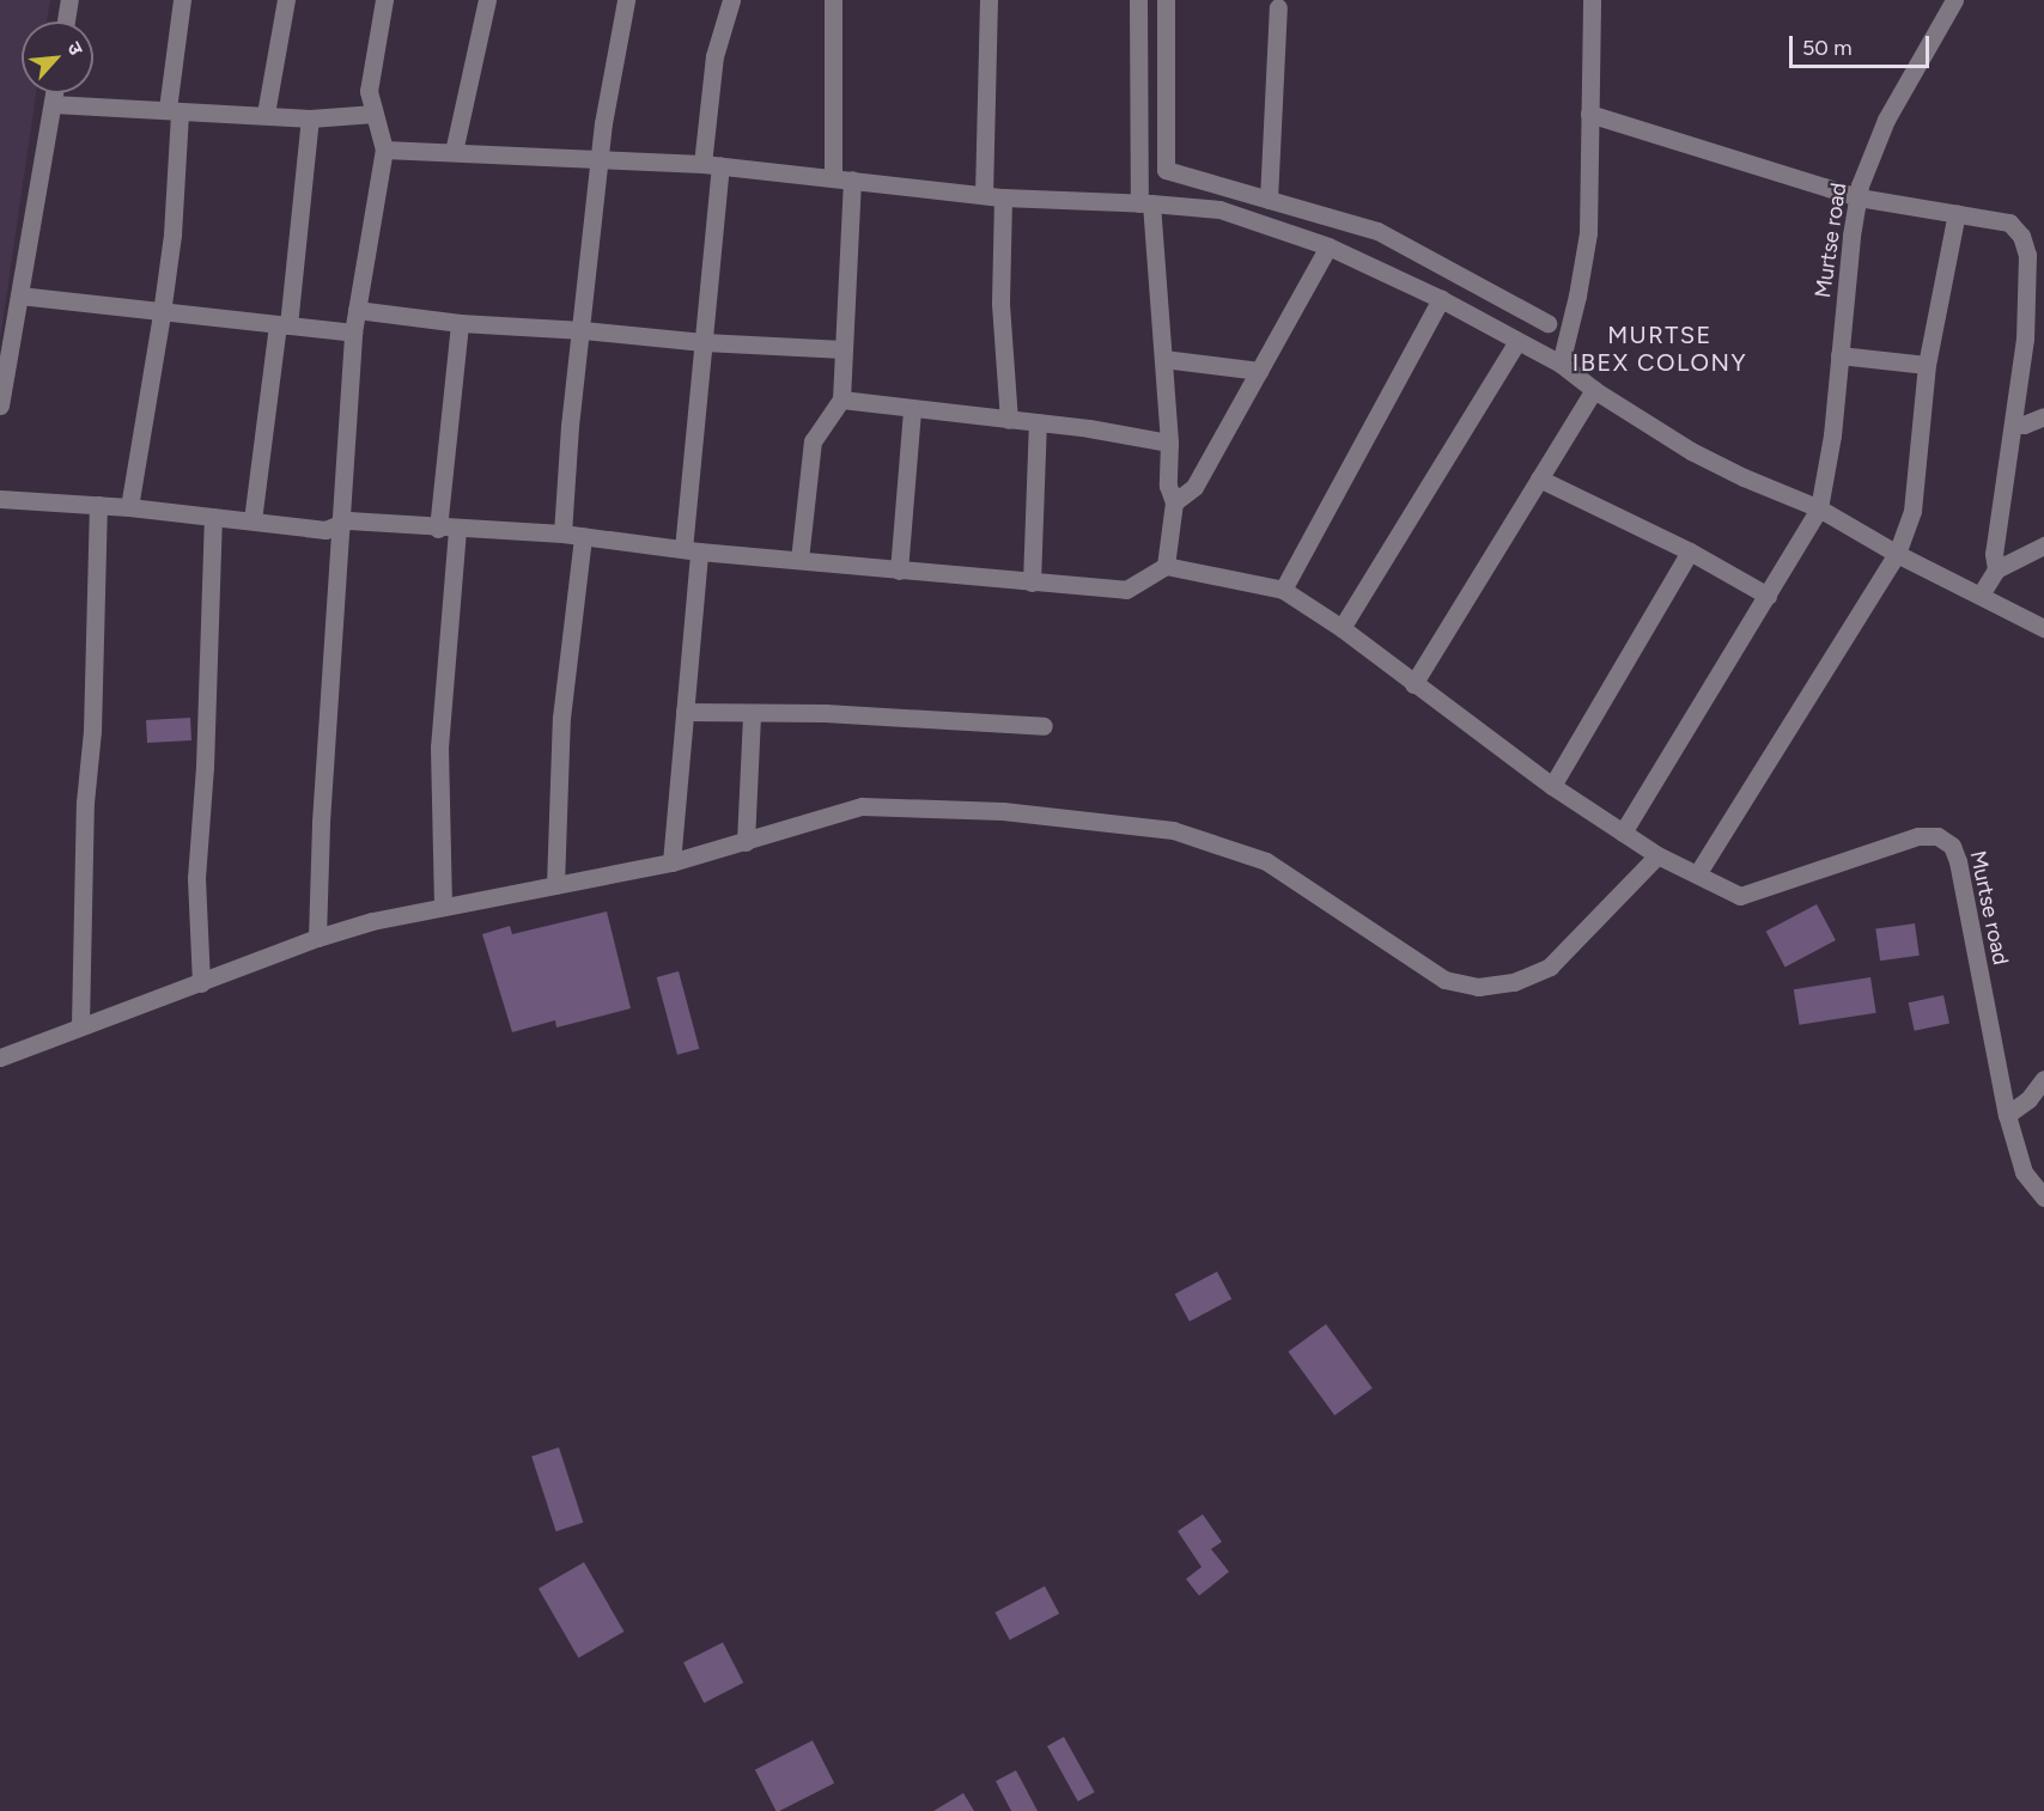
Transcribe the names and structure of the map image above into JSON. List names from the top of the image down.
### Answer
{
  "streets": {
    "street": ["Murtse road"]
  },
  "districts": ["MURTSE IBEX COLONY"],
  "scale_bar": "50 m",
  "north": "top right"
}
